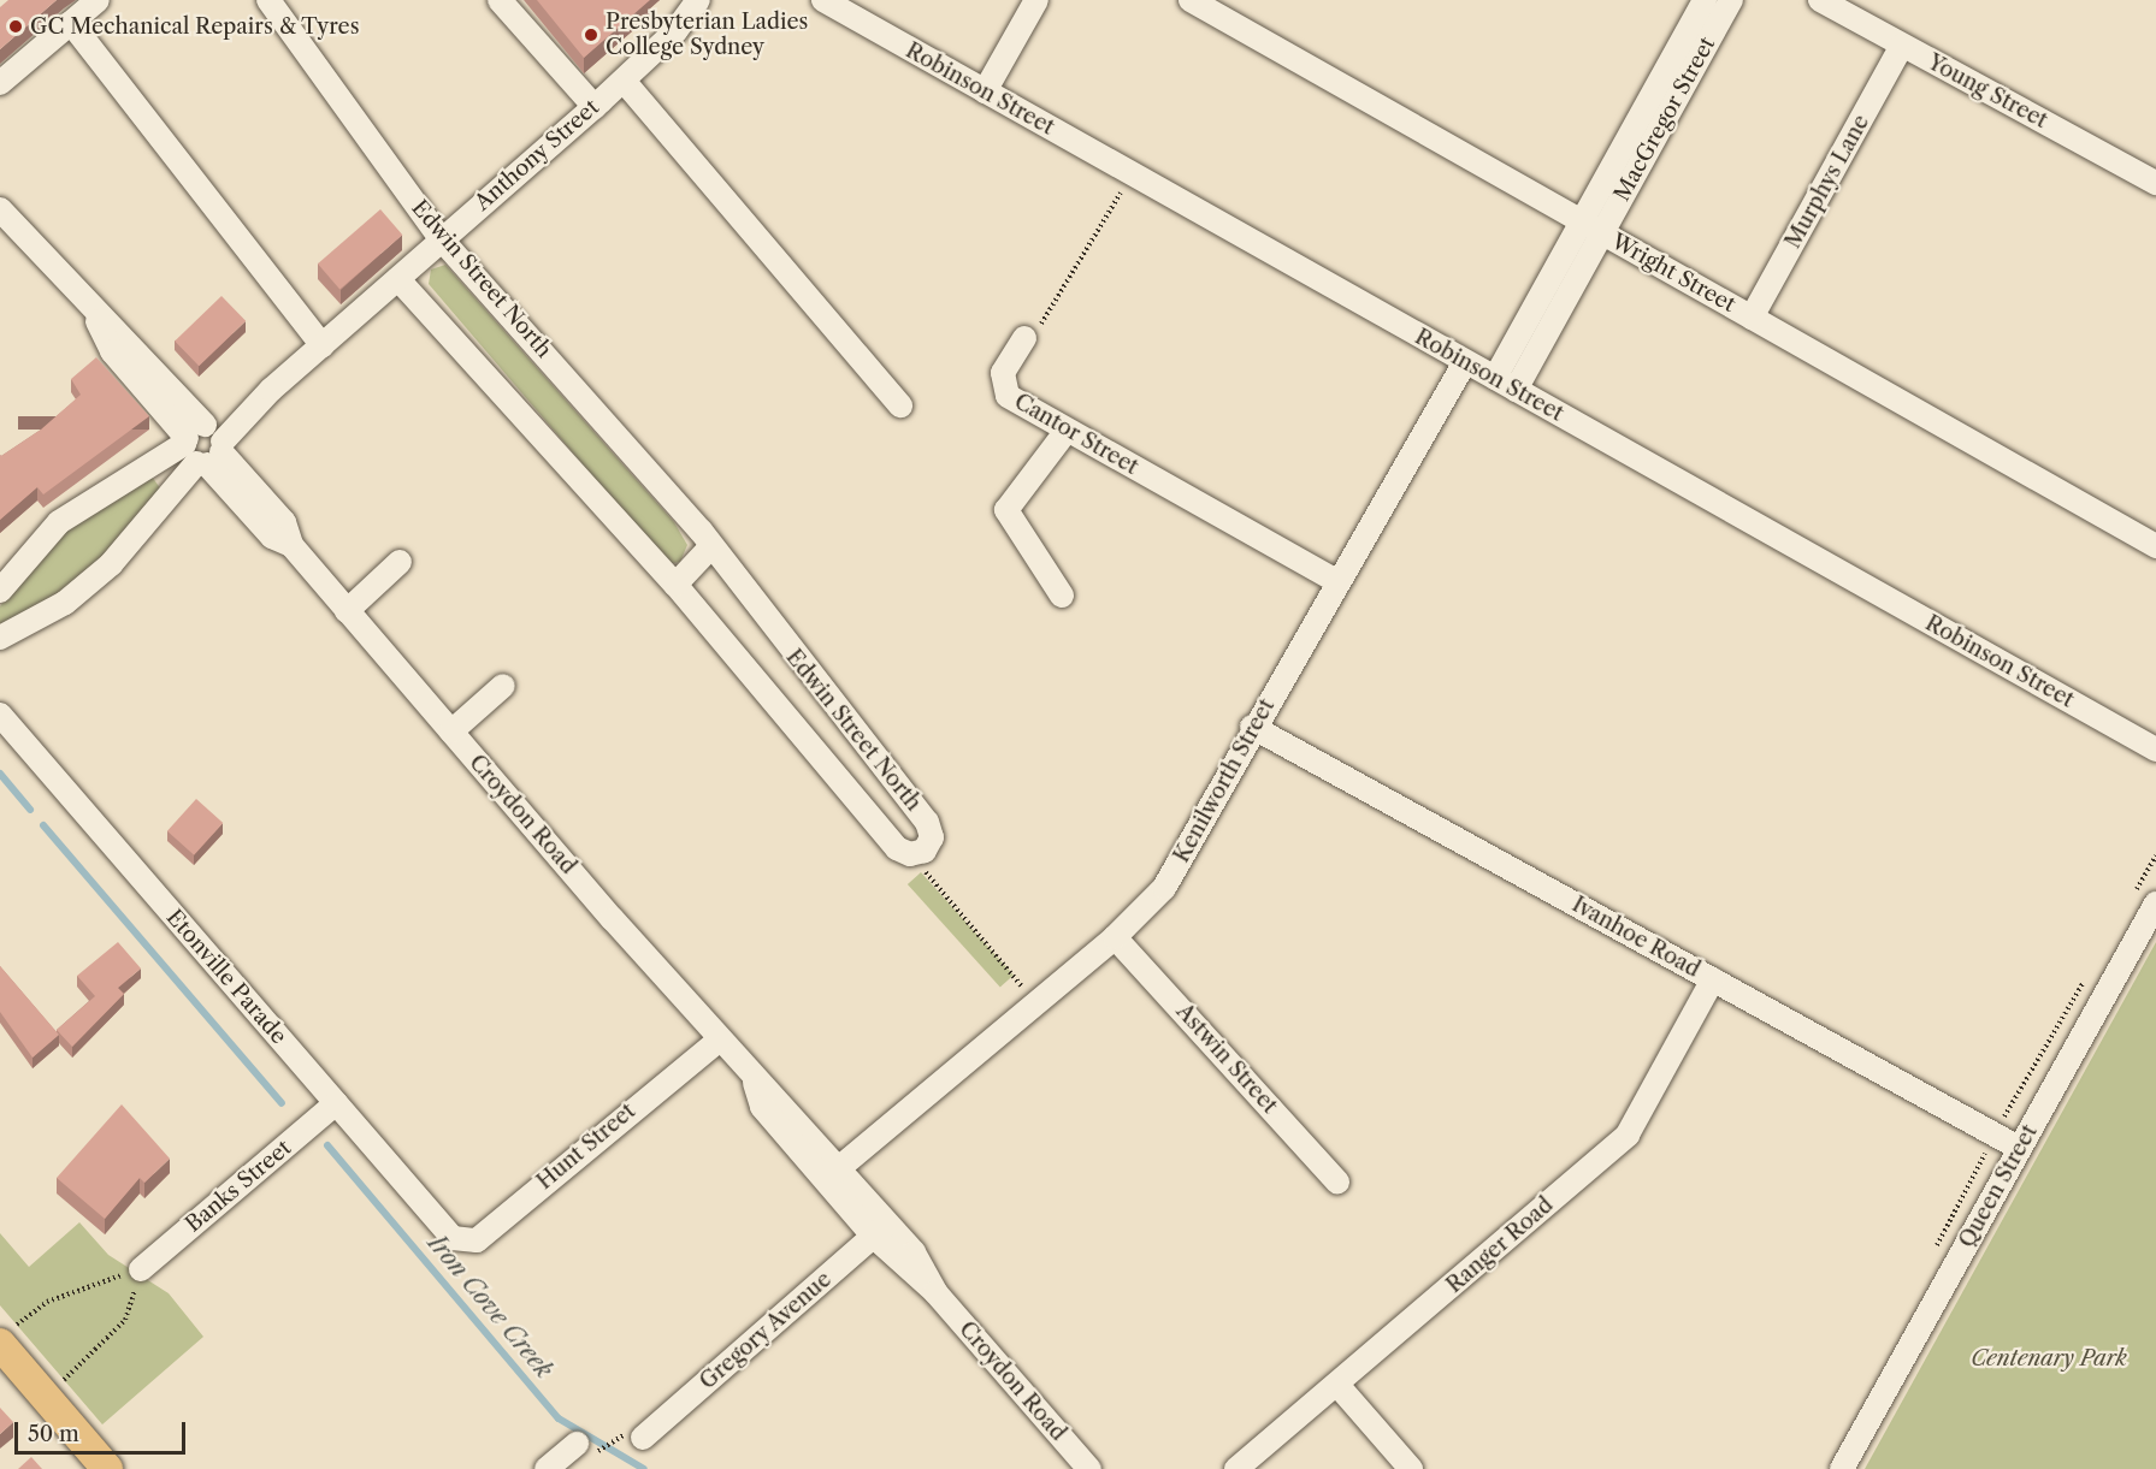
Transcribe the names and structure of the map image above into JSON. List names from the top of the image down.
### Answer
{
  "streets": {
    "street": [
      "Robinson Street",
      "Young Street",
      "MacGregor Street",
      "Anthony Street",
      "Murphys Lane",
      "Wright Street",
      "Edwin Street North",
      "Cantor Street",
      "Kenilworth Street",
      "Croydon Road",
      "Ivanhoe Road",
      "Etonville Parade",
      "Astwin Street",
      "Hunt Street",
      "Banks Street",
      "Queen Street",
      "Ranger Road",
      "Gregory Avenue"
    ]
  },
  "crossings": [
    ["Robinson Street", "MacGregor Street"],
    ["Robinson Street", "Kenilworth Street"],
    ["Young Street", "Murphys Lane"],
    ["MacGregor Street", "Wright Street"],
    ["Anthony Street", "Edwin Street North"],
    ["Anthony Street", "Croydon Road"],
    ["Murphys Lane", "Wright Street"],
    ["Cantor Street", "Kenilworth Street"],
    ["Kenilworth Street", "Croydon Road"],
    ["Kenilworth Street", "Ivanhoe Road"],
    ["Kenilworth Street", "Astwin Street"],
    ["Croydon Road", "Hunt Street"],
    ["Croydon Road", "Gregory Avenue"],
    ["Ivanhoe Road", "Queen Street"],
    ["Ivanhoe Road", "Ranger Road"],
    ["Etonville Parade", "Hunt Street"],
    ["Etonville Parade", "Banks Street"]
  ],
  "water": ["Iron Cove Creek"],
  "parks": ["Centenary Park"],
  "places": ["GC Mechanical Repairs & Tyres", "Presbyterian Ladies College Sydney"],
  "scale_bar": "50 m"
}
